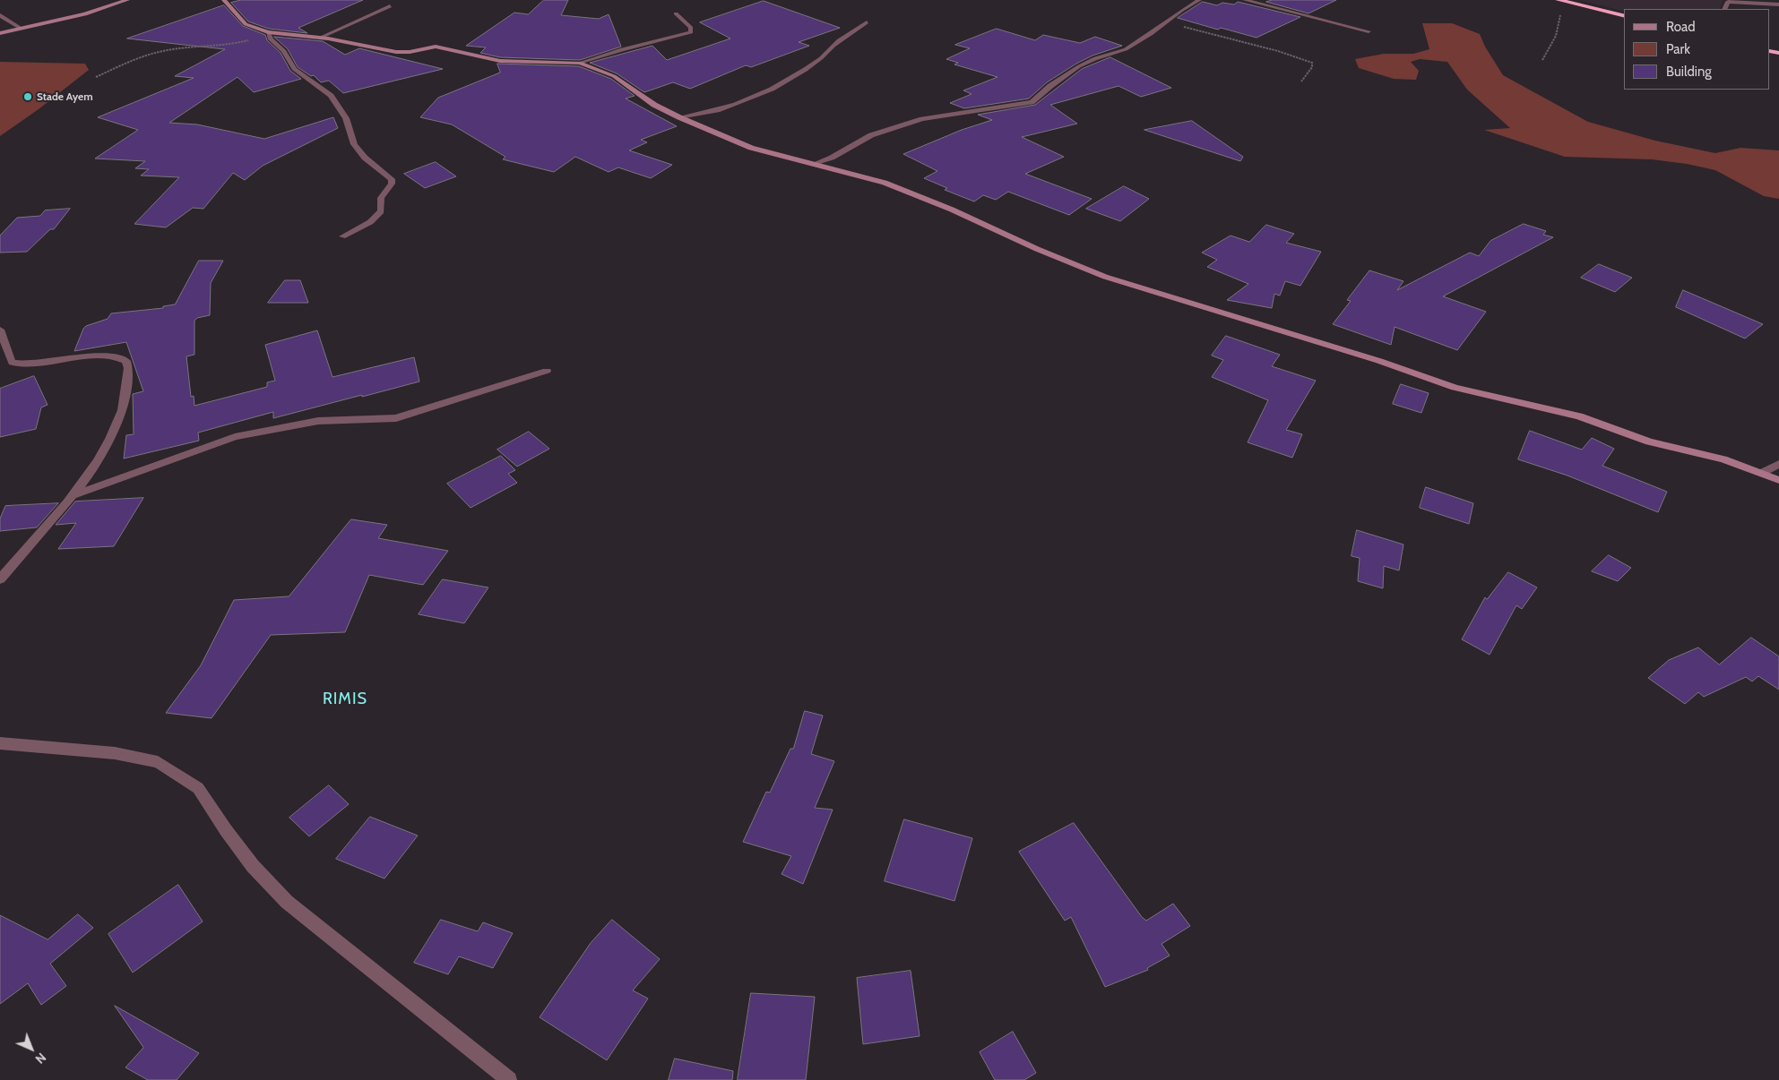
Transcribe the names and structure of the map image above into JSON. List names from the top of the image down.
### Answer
{
  "districts": ["RIMIS"],
  "places": ["Stade Ayem"],
  "legend": ["Road", "Park", "Building"],
  "north": "bottom right"
}
